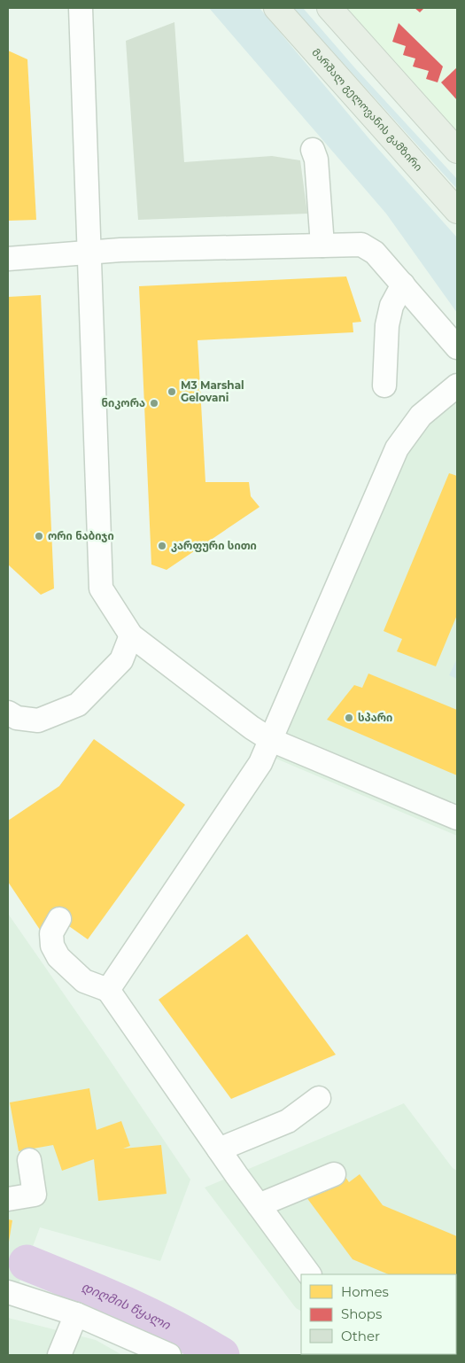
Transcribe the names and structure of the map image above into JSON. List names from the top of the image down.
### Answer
{
  "streets": {
    "highway": ["მარშალ გელოვანის გამზირი"]
  },
  "water": ["დიღმის წყალი"],
  "places": [
    "M3 Marshal Gelovani",
    "ნიკორა",
    "ორი ნაბიჯი",
    "კარფური სითი",
    "სპარი"
  ],
  "legend": ["Homes", "Shops", "Other"]
}
